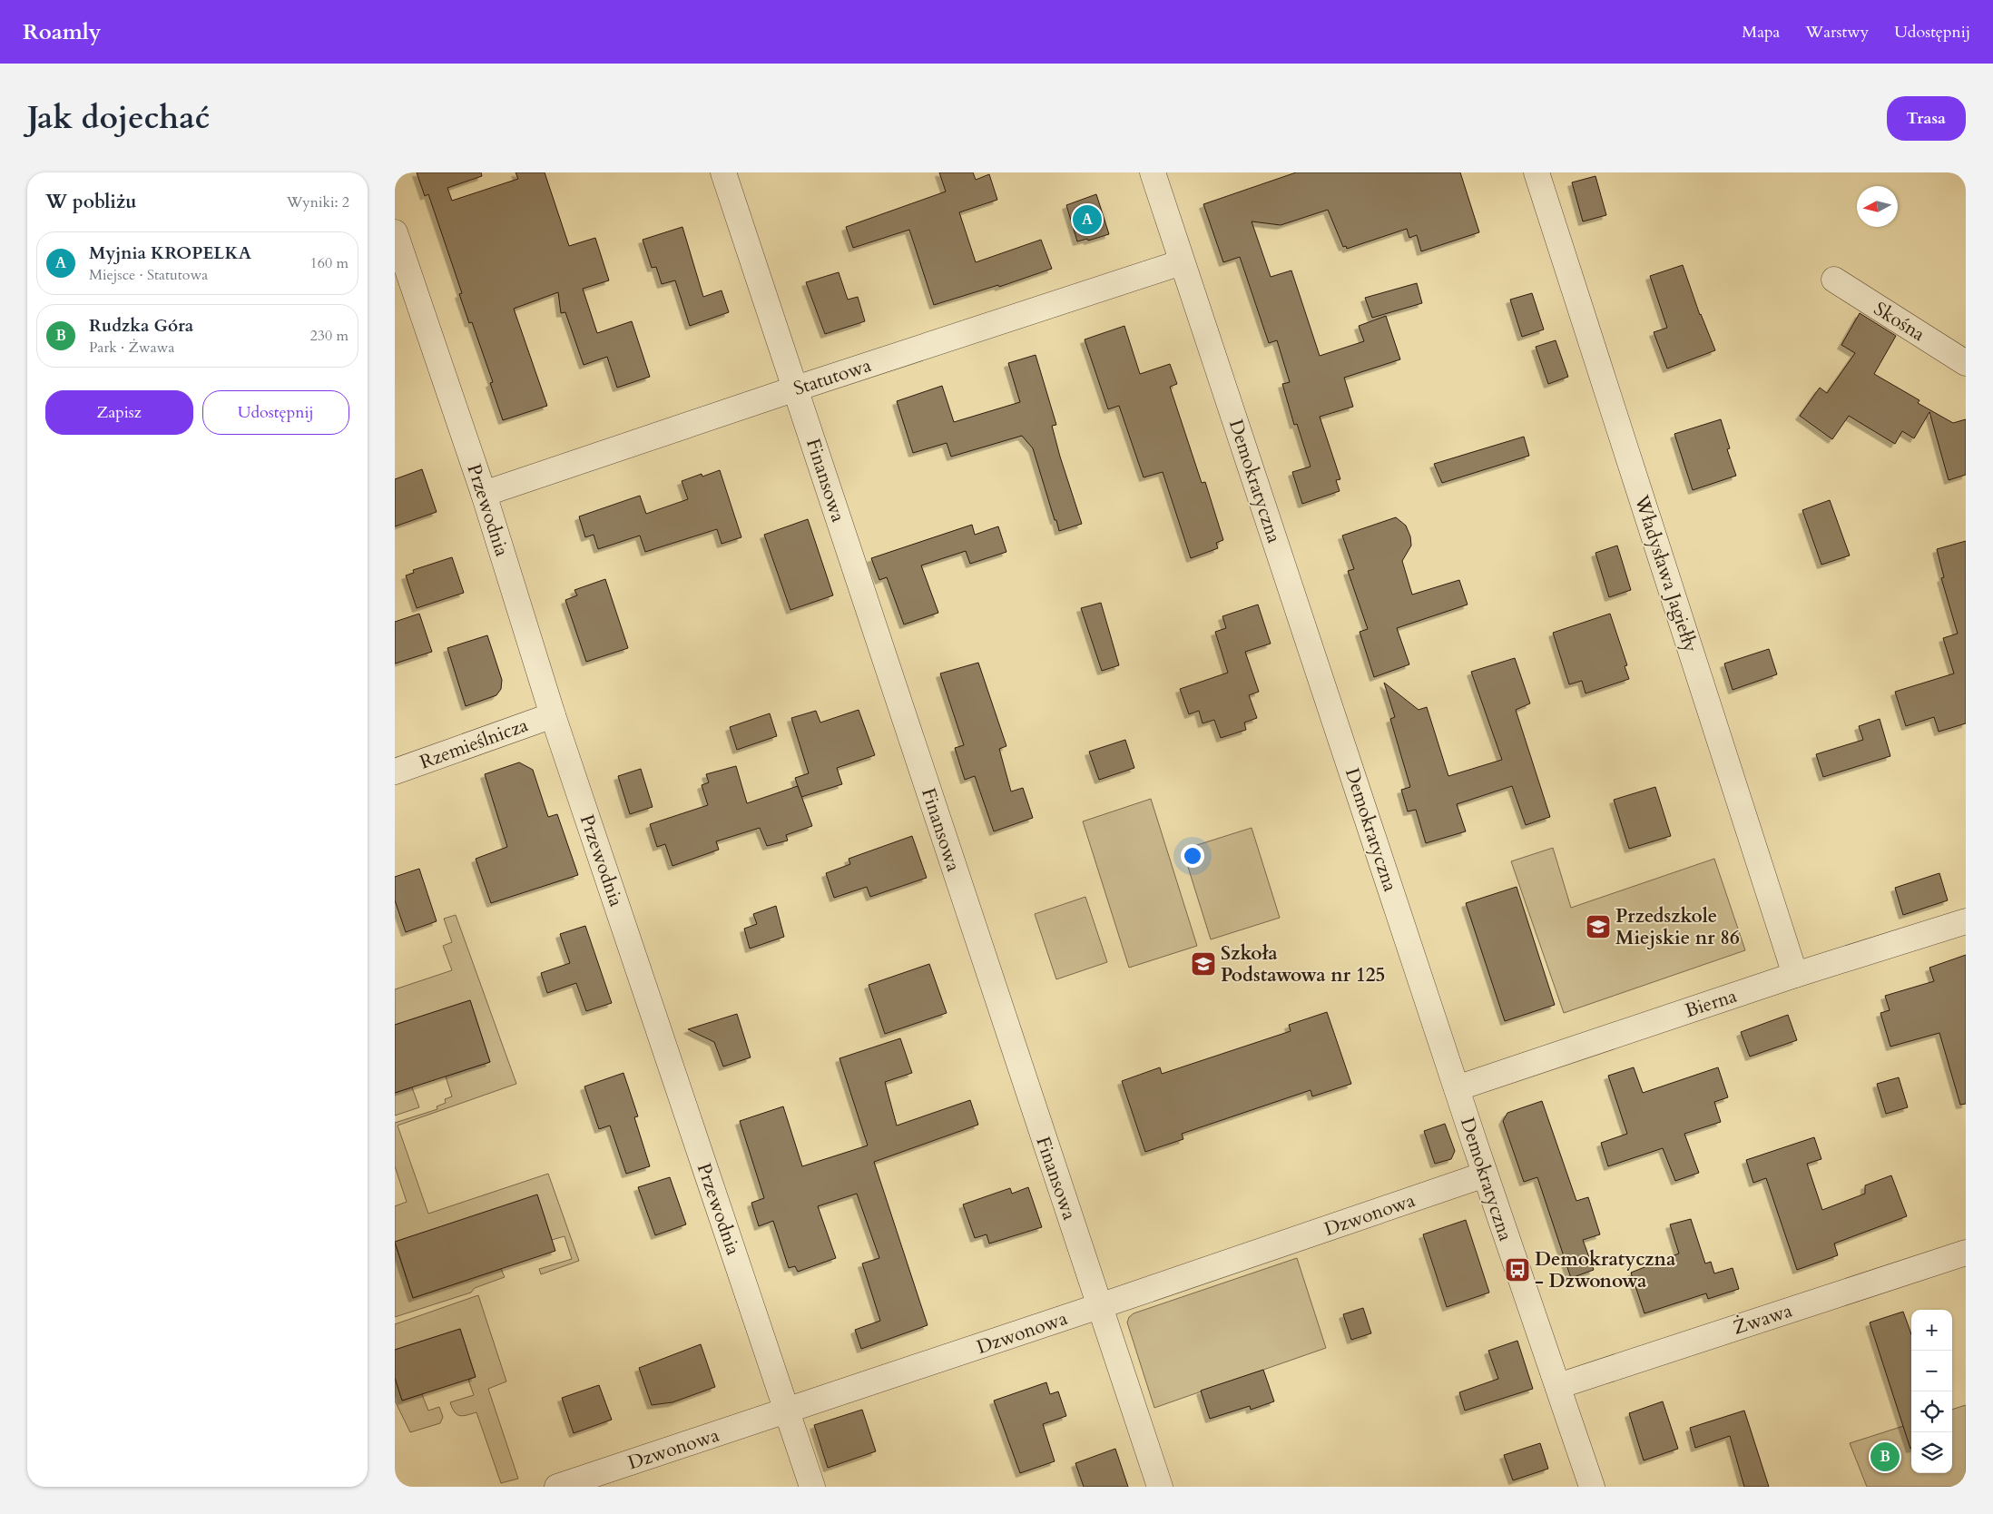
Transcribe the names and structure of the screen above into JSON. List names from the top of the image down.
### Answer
{
  "streets": {
    "street": [
      "Skośna",
      "Statutowa",
      "Finansowa",
      "Demokratyczna",
      "Przewodnia",
      "Władysława Jagiełły",
      "Rzemieślnicza",
      "Bierna",
      "Dzwonowa",
      "Żwawa"
    ]
  },
  "crossings": [
    ["Statutowa", "Finansowa"],
    ["Statutowa", "Demokratyczna"],
    ["Statutowa", "Przewodnia"],
    ["Finansowa", "Dzwonowa"],
    ["Demokratyczna", "Bierna"],
    ["Demokratyczna", "Dzwonowa"],
    ["Demokratyczna", "Żwawa"],
    ["Przewodnia", "Rzemieślnicza"],
    ["Przewodnia", "Dzwonowa"],
    ["Władysława Jagiełły", "Bierna"]
  ],
  "places": {
    "school or university": ["Przedszkole Miejskie nr 86", "Szkoła Podstawowa nr 125"],
    "bus stop": ["Demokratyczna - Dzwonowa"]
  },
  "north": "left",
  "page": {
    "header": "Roamly",
    "nav": ["Mapa", "Warstwy", "Udostępnij"],
    "title": "Jak dojechać",
    "buttons": [
      "Trasa",
      ["Zapisz", "Udostępnij"]
    ],
    "heading": ["W pobliżu", "Wyniki: 2"],
    "pins": ["A", "B"],
    "list": [
      {
        "mark": "A",
        "name": "Myjnia KROPELKA",
        "note": "Miejsce · Statutowa",
        "value": "160 m"
      },
      {
        "mark": "B",
        "name": "Rudzka Góra",
        "note": "Park · Żwawa",
        "value": "230 m"
      }
    ],
    "map_buttons": ["+", "−"]
  }
}
